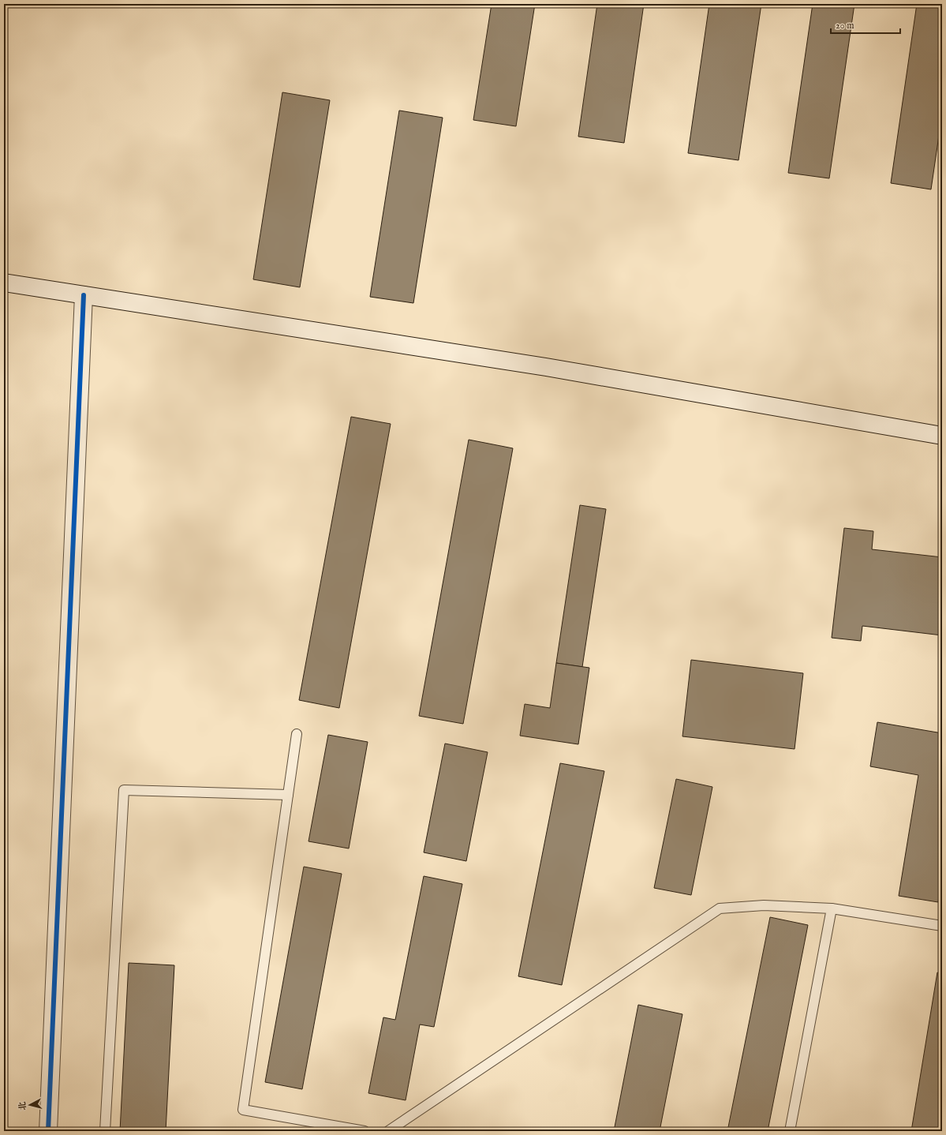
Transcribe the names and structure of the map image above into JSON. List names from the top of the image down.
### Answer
{
  "scale_bar": "20 m",
  "north": "left"
}
